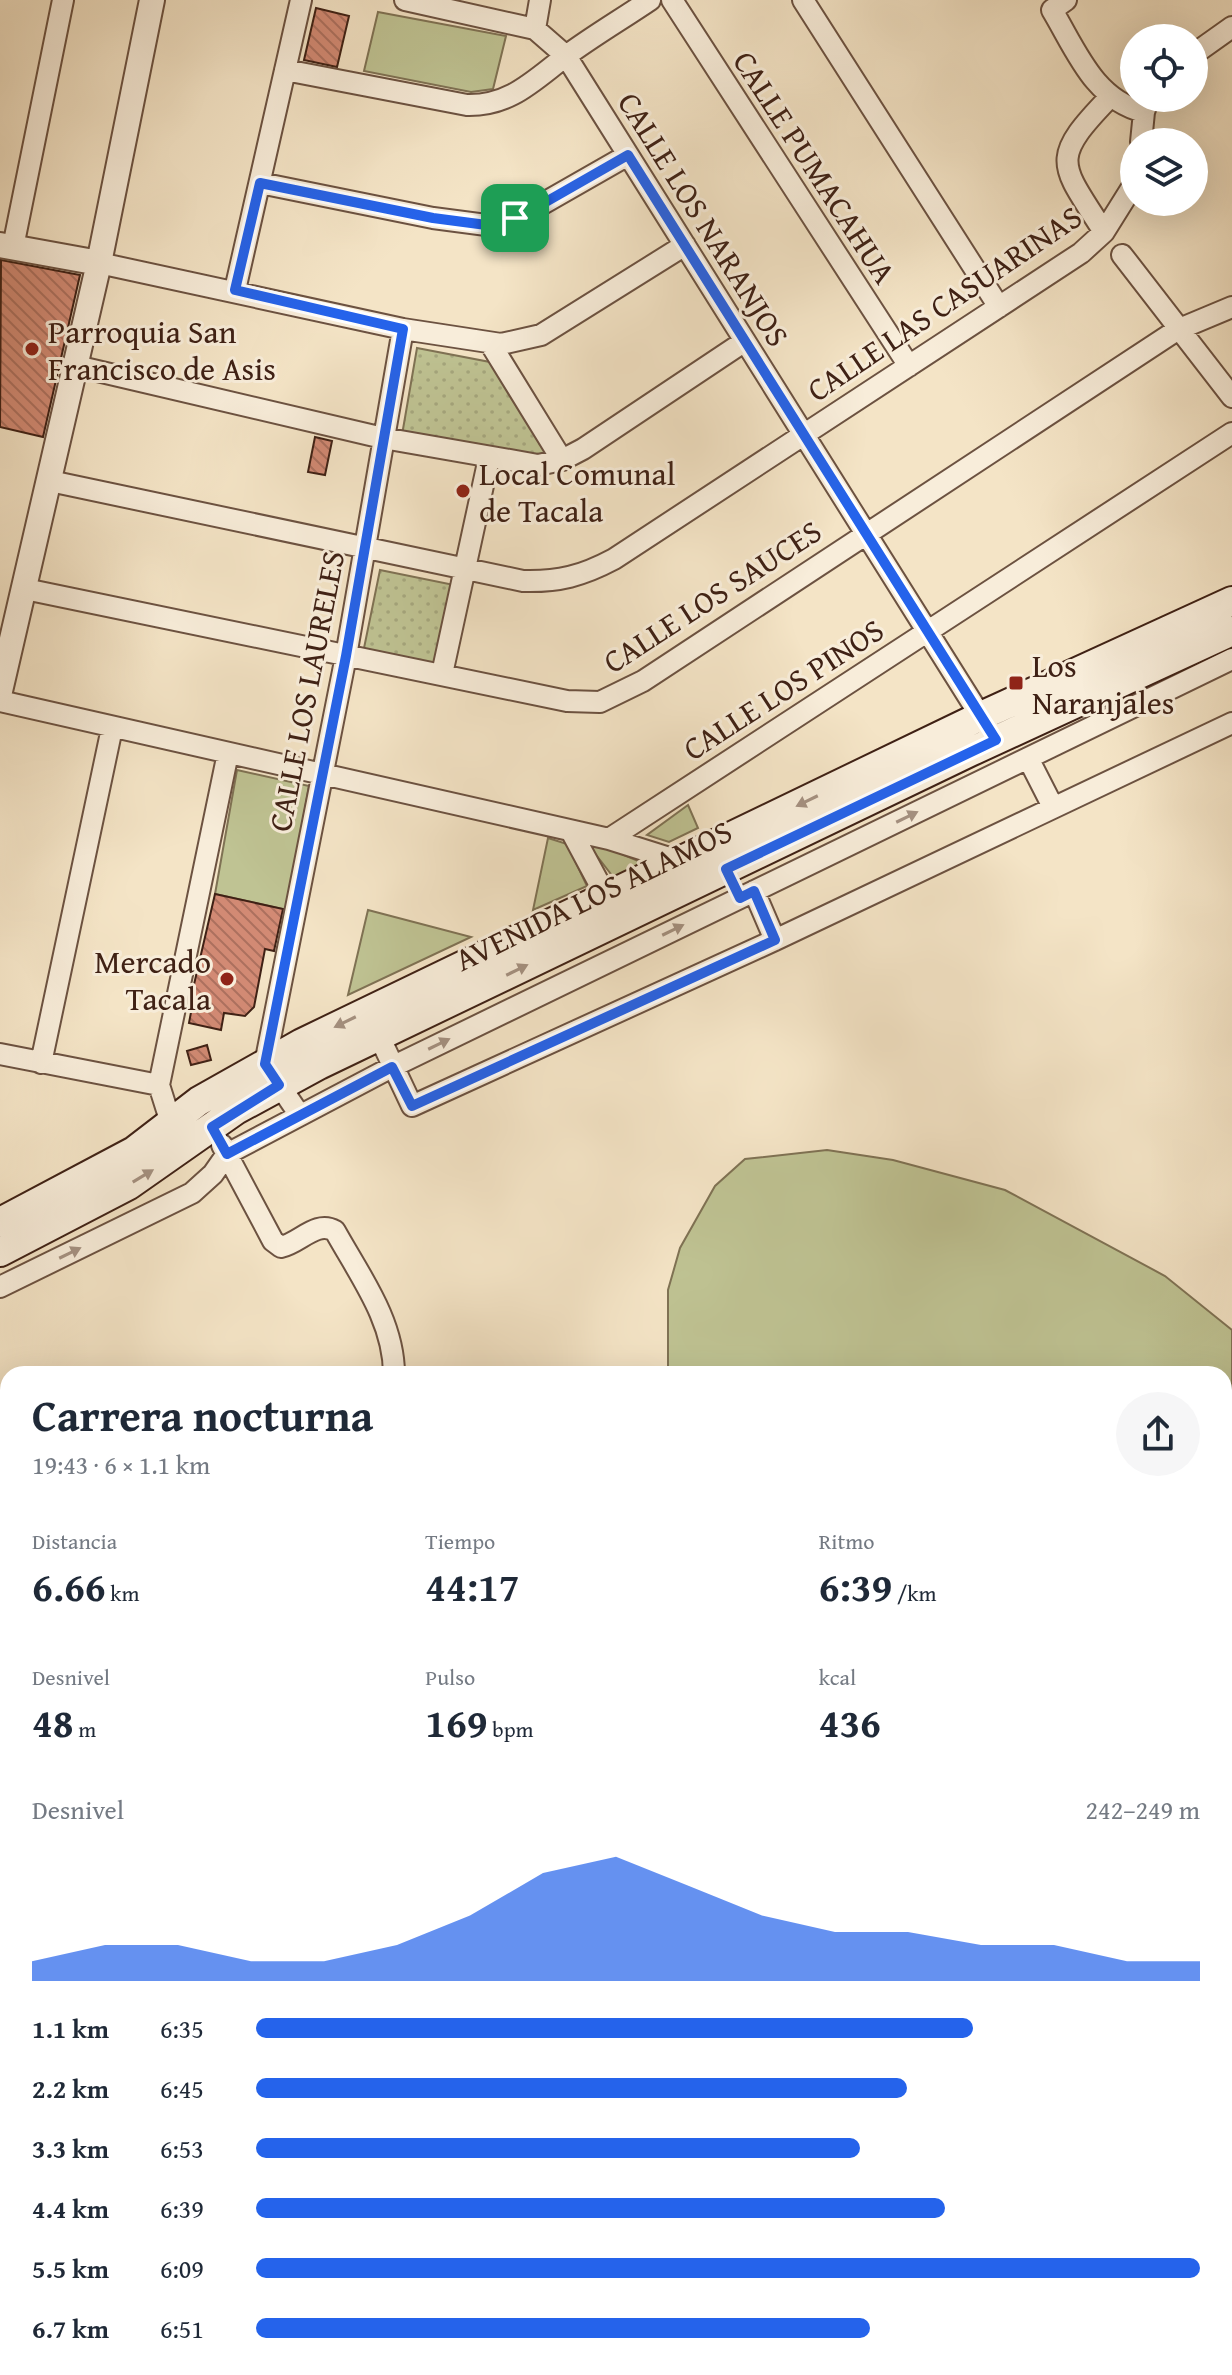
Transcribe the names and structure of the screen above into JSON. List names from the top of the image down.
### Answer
{
  "streets": {
    "main road": ["AVENIDA LOS ALAMOS"],
    "street": [
      "CALLE PUMACAHUA",
      "CALLE LOS NARANJOS",
      "CALLE LAS CASUARINAS",
      "CALLE LOS SAUCES",
      "CALLE LOS PINOS",
      "CALLE LOS LAURELES"
    ]
  },
  "crossings": [
    ["CALLE PUMACAHUA", "CALLE LAS CASUARINAS"],
    ["CALLE LOS NARANJOS", "CALLE LAS CASUARINAS"],
    ["CALLE LOS NARANJOS", "CALLE LOS SAUCES"],
    ["CALLE LOS NARANJOS", "CALLE LOS PINOS"],
    ["CALLE LOS NARANJOS", "AVENIDA LOS ALAMOS"],
    ["CALLE LAS CASUARINAS", "CALLE LOS LAURELES"],
    ["CALLE LOS SAUCES", "CALLE LOS LAURELES"],
    ["CALLE LOS LAURELES", "AVENIDA LOS ALAMOS"]
  ],
  "places": {
    "other": ["Parroquia San Francisco de Asis", "Local Comunal de Tacala", "Mercado Tacala"],
    "transit": ["Los Naranjales"]
  },
  "page": {
    "heading": ["Carrera nocturna", "19:43 · 6 × 1.1 km"],
    "stats": [
      ["Distancia", "6.66 km"],
      ["Tiempo", "44:17"],
      ["Ritmo", "6:39 /km"],
      ["Desnivel", "48 m"],
      ["Pulso", "169 bpm"],
      ["kcal", "436"]
    ],
    "chart": ["Desnivel", "242–249 m"],
    "list": [
      {
        "name": "1.1 km",
        "note": "6:35"
      },
      {
        "name": "2.2 km",
        "note": "6:45"
      },
      {
        "name": "3.3 km",
        "note": "6:53"
      },
      {
        "name": "4.4 km",
        "note": "6:39"
      },
      {
        "name": "5.5 km",
        "note": "6:09"
      },
      {
        "name": "6.7 km",
        "note": "6:51"
      }
    ]
  }
}
